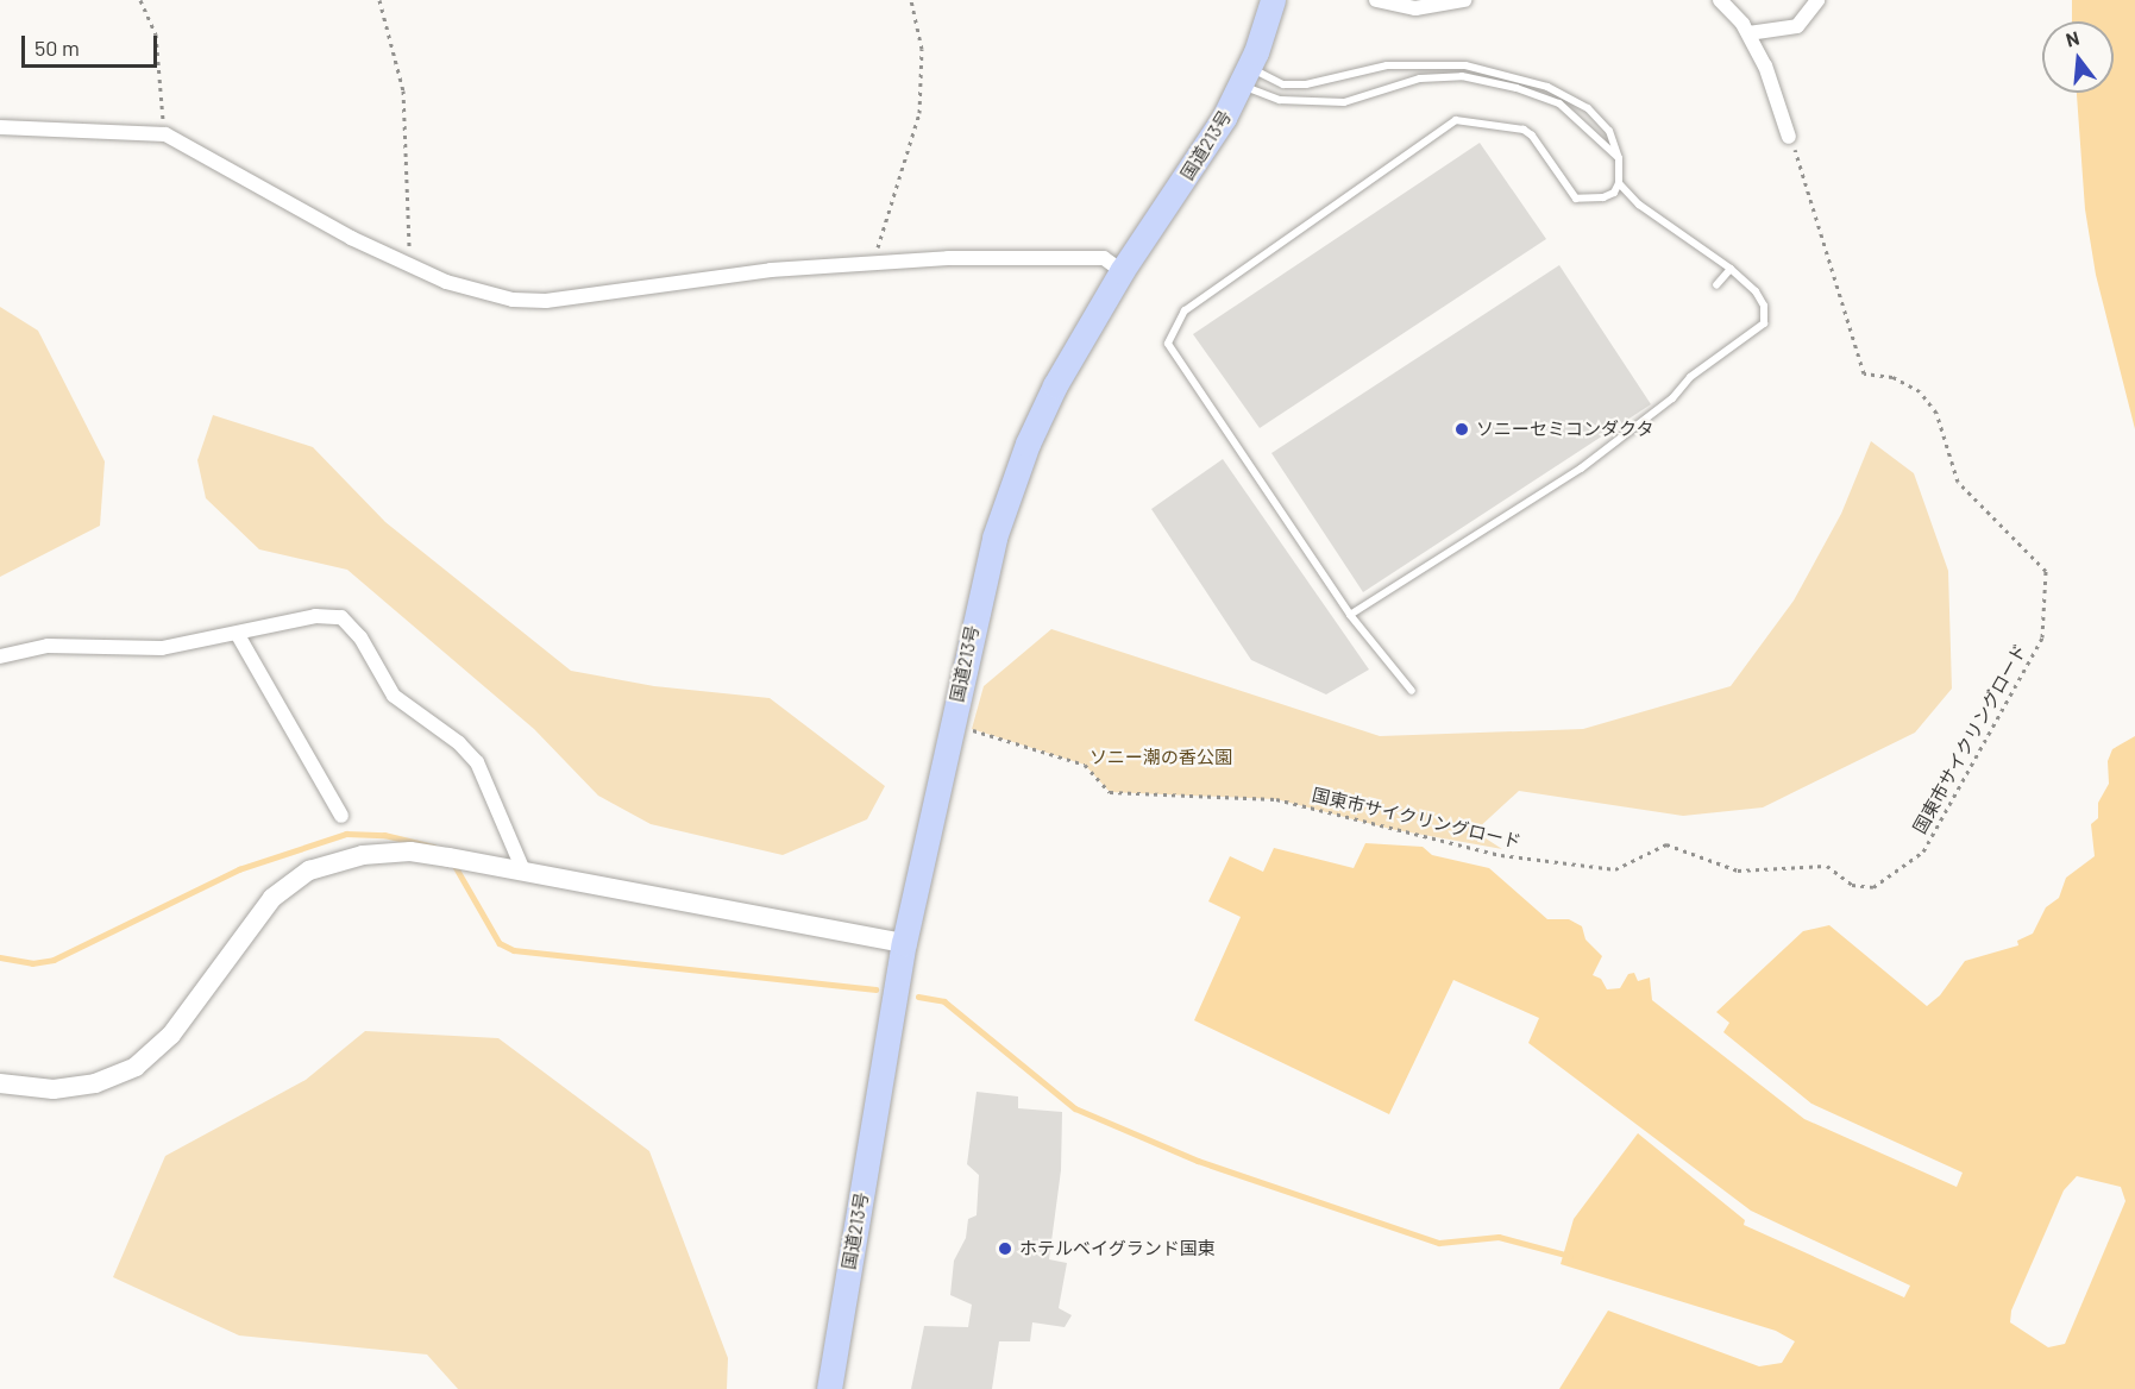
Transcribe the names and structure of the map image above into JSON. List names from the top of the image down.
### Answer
{
  "streets": {
    "highway": ["国道213号"],
    "path": ["国東市サイクリングロード"]
  },
  "parks": ["ソニー潮の香公園"],
  "places": ["ソニーセミコンダクタ", "ホテルベイグランド国東"],
  "scale_bar": "50 m",
  "north": "top"
}
